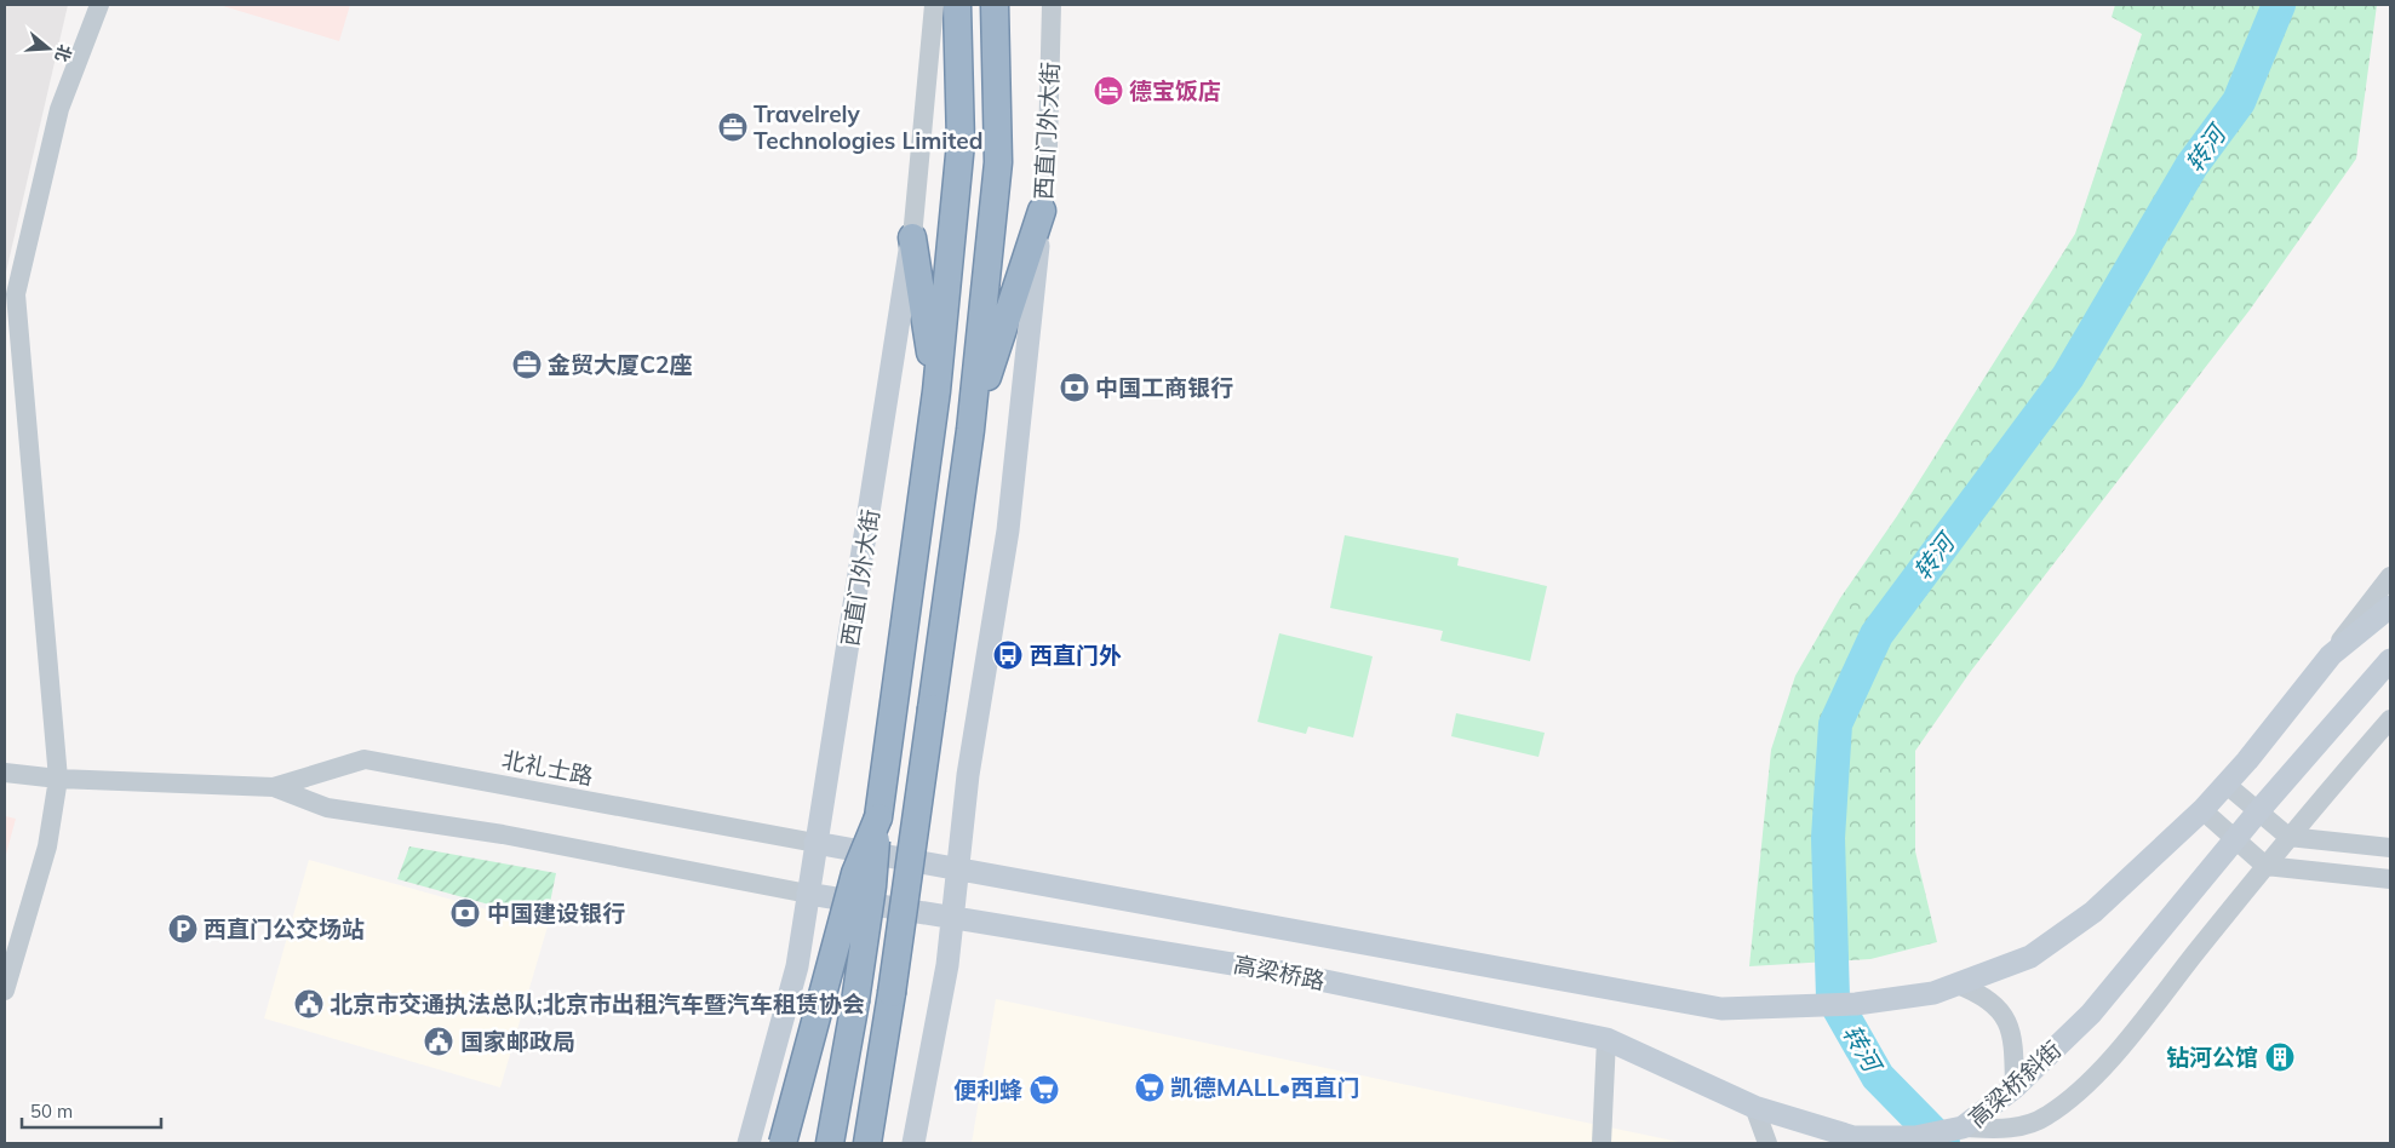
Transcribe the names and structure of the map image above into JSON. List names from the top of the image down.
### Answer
{
  "streets": {
    "highway": ["西直门外大街"],
    "main road": ["高梁桥路", "高梁桥斜街"],
    "street": ["北礼士路"]
  },
  "crossings": [
    ["西直门外大街", "北礼士路"],
    ["西直门外大街", "高梁桥路"],
    ["北礼士路", "高梁桥路"]
  ],
  "water": ["转河"],
  "places": {
    "hotel": ["德宝饭店"],
    "office": ["Travelrely Technologies Limited", "金贸大厦C2座"],
    "bank": ["中国工商银行", "中国建设银行"],
    "bus stop": ["西直门外"],
    "parking": ["西直门公交场站"],
    "public building": ["北京市交通执法总队;北京市出租汽车暨汽车租赁协会", "国家邮政局"],
    "building": ["钻河公馆"],
    "supermarket": ["凯德MALL•西直门", "便利蜂"]
  },
  "scale_bar": "50 m",
  "north": "right"
}
